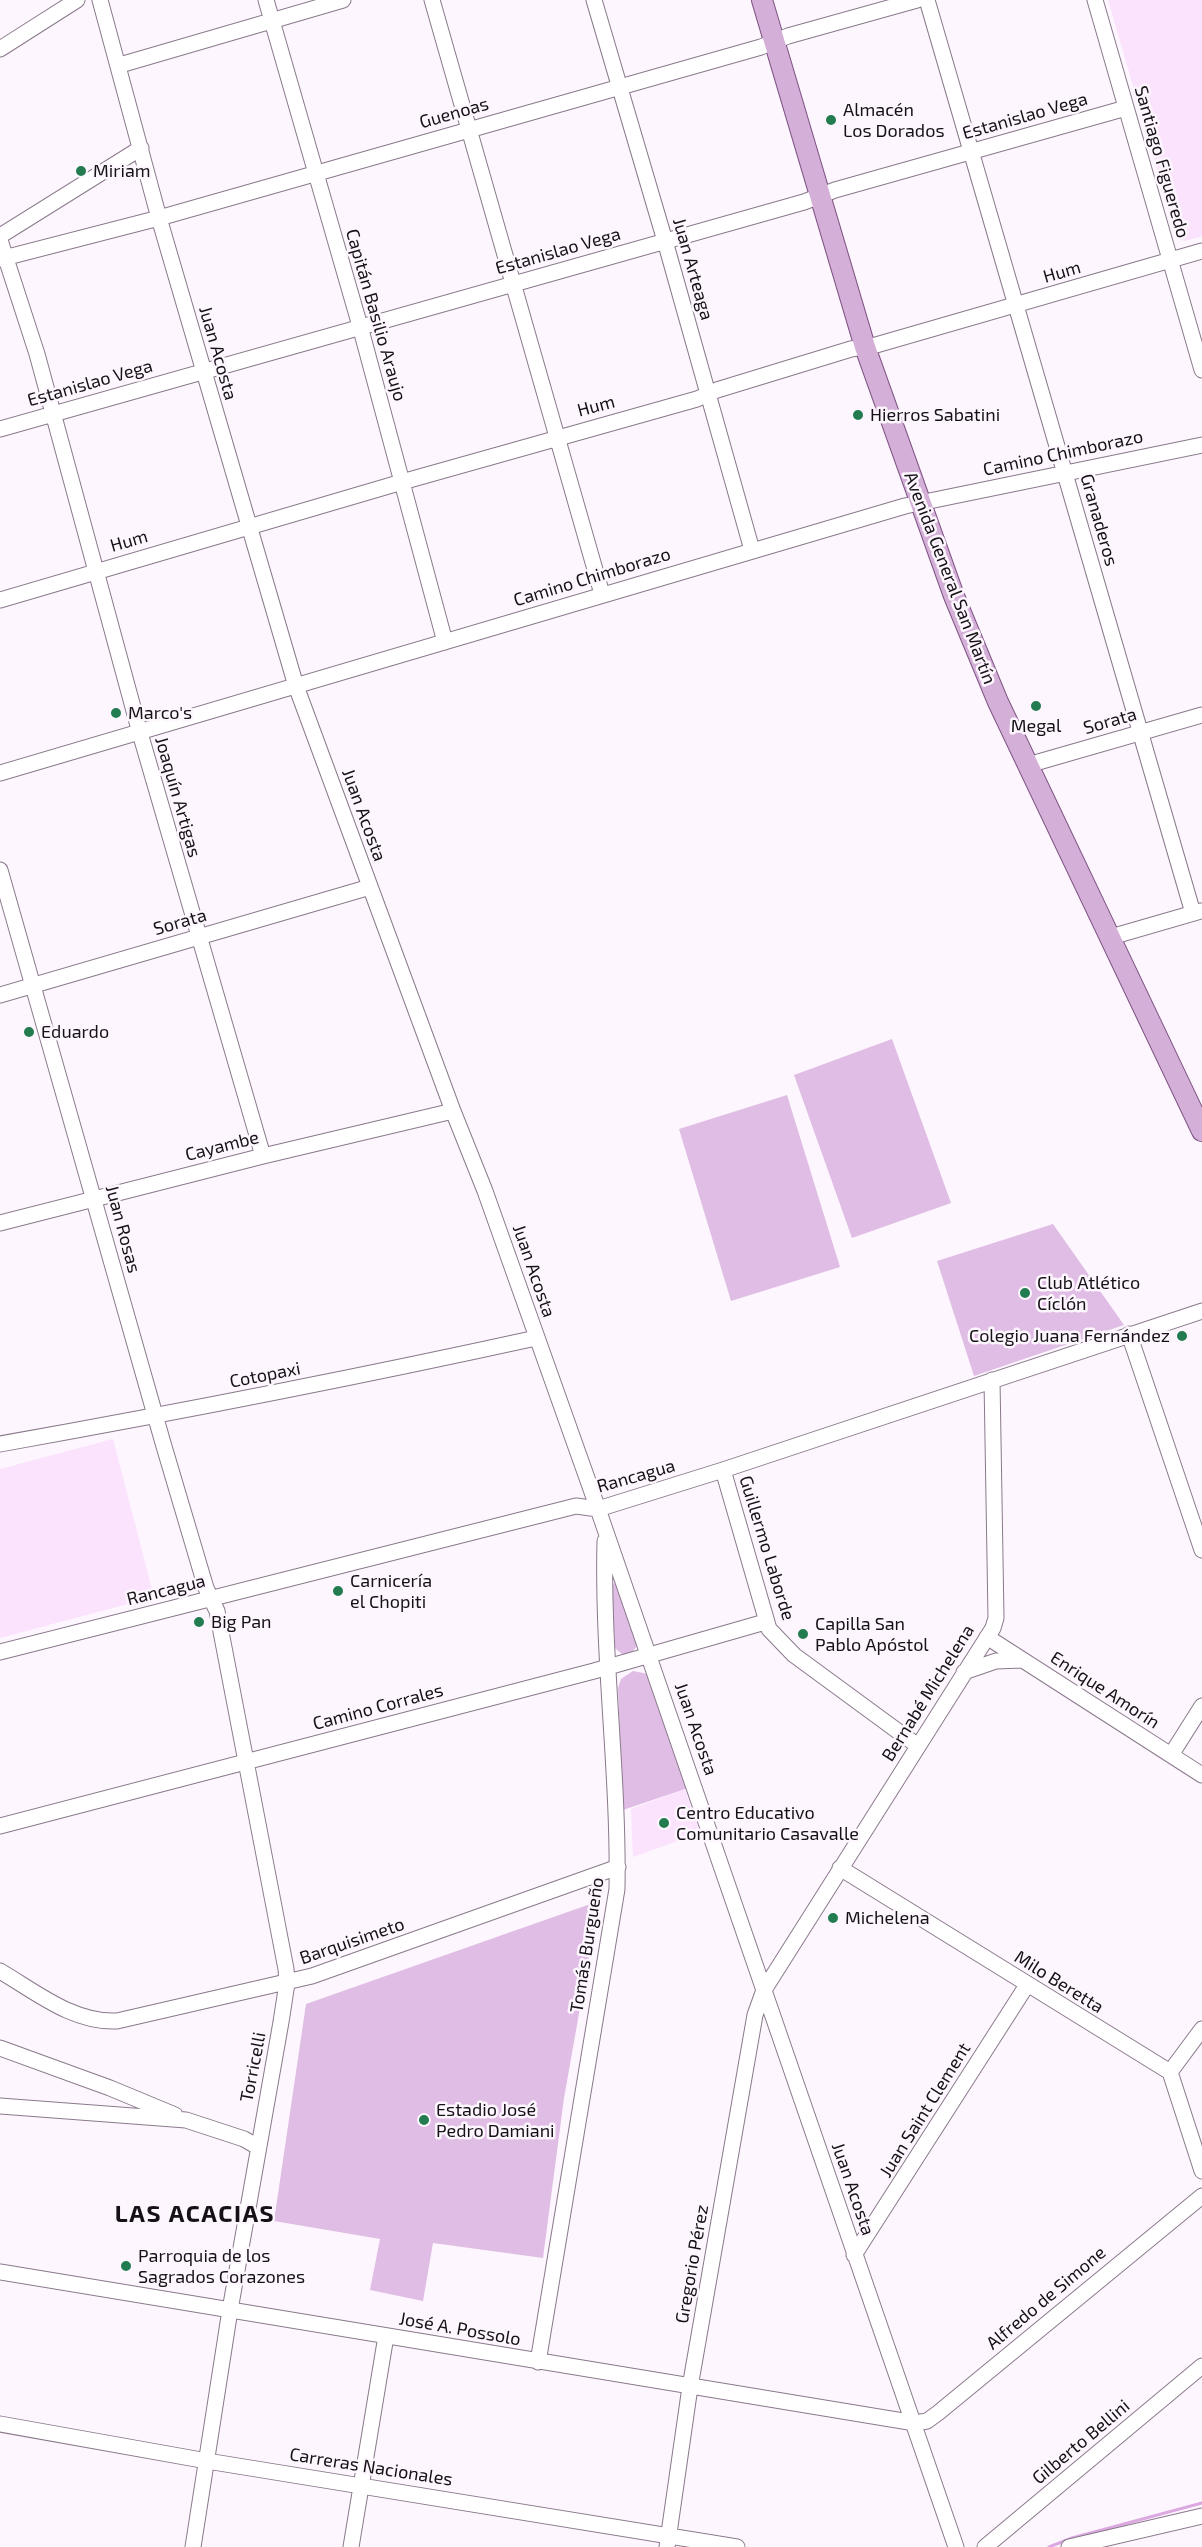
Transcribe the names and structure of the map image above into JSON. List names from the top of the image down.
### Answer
{
  "streets": {
    "main road": ["Avenida General San Martín"],
    "street": [
      "Guenoas",
      "Estanislao Vega",
      "Santiago Figueredo",
      "Juan Arteaga",
      "Hum",
      "Capitán Basilio Araujo",
      "Juan Acosta",
      "Camino Chimborazo",
      "Granaderos",
      "Sorata",
      "Joaquín Artigas",
      "Cayambe",
      "Juan Rosas",
      "Cotopaxi",
      "Rancagua",
      "Guillermo Laborde",
      "Enrique Amorín",
      "Bernabé Michelena",
      "Camino Corrales",
      "Barquisimeto",
      "Tomás Burgueño",
      "Milo Beretta",
      "Torricelli",
      "Juan Saint Clement",
      "Gregorio Pérez",
      "Alfredo de Simone",
      "José A. Possolo",
      "Gilberto Bellini",
      "Carreras Nacionales"
    ]
  },
  "crossings": [
    ["Guenoas", "Juan Arteaga"],
    ["Guenoas", "Capitán Basilio Araujo"],
    ["Guenoas", "Juan Acosta"],
    ["Guenoas", "Avenida General San Martín"],
    ["Guenoas", "Joaquín Artigas"],
    ["Estanislao Vega", "Santiago Figueredo"],
    ["Estanislao Vega", "Juan Arteaga"],
    ["Estanislao Vega", "Capitán Basilio Araujo"],
    ["Estanislao Vega", "Juan Acosta"],
    ["Estanislao Vega", "Granaderos"],
    ["Estanislao Vega", "Avenida General San Martín"],
    ["Estanislao Vega", "Joaquín Artigas"],
    ["Santiago Figueredo", "Hum"],
    ["Juan Arteaga", "Hum"],
    ["Juan Arteaga", "Camino Chimborazo"],
    ["Hum", "Capitán Basilio Araujo"],
    ["Hum", "Juan Acosta"],
    ["Hum", "Granaderos"],
    ["Hum", "Avenida General San Martín"],
    ["Hum", "Joaquín Artigas"],
    ["Capitán Basilio Araujo", "Camino Chimborazo"],
    ["Juan Acosta", "Camino Chimborazo"],
    ["Juan Acosta", "Sorata"],
    ["Juan Acosta", "Cayambe"],
    ["Juan Acosta", "Cotopaxi"],
    ["Juan Acosta", "Rancagua"],
    ["Juan Acosta", "Bernabé Michelena"],
    ["Juan Acosta", "Camino Corrales"],
    ["Juan Acosta", "Tomás Burgueño"],
    ["Juan Acosta", "Juan Saint Clement"],
    ["Juan Acosta", "Gregorio Pérez"],
    ["Juan Acosta", "Alfredo de Simone"],
    ["Juan Acosta", "José A. Possolo"],
    ["Camino Chimborazo", "Granaderos"],
    ["Camino Chimborazo", "Avenida General San Martín"],
    ["Camino Chimborazo", "Joaquín Artigas"],
    ["Granaderos", "Sorata"],
    ["Avenida General San Martín", "Sorata"],
    ["Sorata", "Joaquín Artigas"],
    ["Sorata", "Juan Rosas"],
    ["Joaquín Artigas", "Cayambe"],
    ["Cayambe", "Juan Rosas"],
    ["Juan Rosas", "Cotopaxi"],
    ["Juan Rosas", "Rancagua"],
    ["Juan Rosas", "Torricelli"],
    ["Rancagua", "Guillermo Laborde"],
    ["Rancagua", "Bernabé Michelena"],
    ["Rancagua", "Torricelli"],
    ["Guillermo Laborde", "Bernabé Michelena"],
    ["Guillermo Laborde", "Camino Corrales"],
    ["Enrique Amorín", "Bernabé Michelena"],
    ["Bernabé Michelena", "Milo Beretta"],
    ["Bernabé Michelena", "Gregorio Pérez"],
    ["Camino Corrales", "Tomás Burgueño"],
    ["Camino Corrales", "Torricelli"],
    ["Barquisimeto", "Tomás Burgueño"],
    ["Barquisimeto", "Torricelli"],
    ["Tomás Burgueño", "José A. Possolo"],
    ["Milo Beretta", "Juan Saint Clement"],
    ["Torricelli", "José A. Possolo"],
    ["Torricelli", "Carreras Nacionales"],
    ["Gregorio Pérez", "José A. Possolo"],
    ["Gregorio Pérez", "Carreras Nacionales"],
    ["Alfredo de Simone", "José A. Possolo"]
  ],
  "districts": ["LAS ACACIAS"],
  "places": [
    "Almacén Los Dorados",
    "Miriam",
    "Hierros Sabatini",
    "Megal",
    "Marco's",
    "Eduardo",
    "Club Atlético Cíclón",
    "Colegio Juana Fernández",
    "Carnicería el Chopiti",
    "Big Pan",
    "Capilla San Pablo Apóstol",
    "Centro Educativo Comunitario Casavalle",
    "Michelena",
    "Estadio José Pedro Damiani",
    "Parroquia de los Sagrados Corazones"
  ]
}
